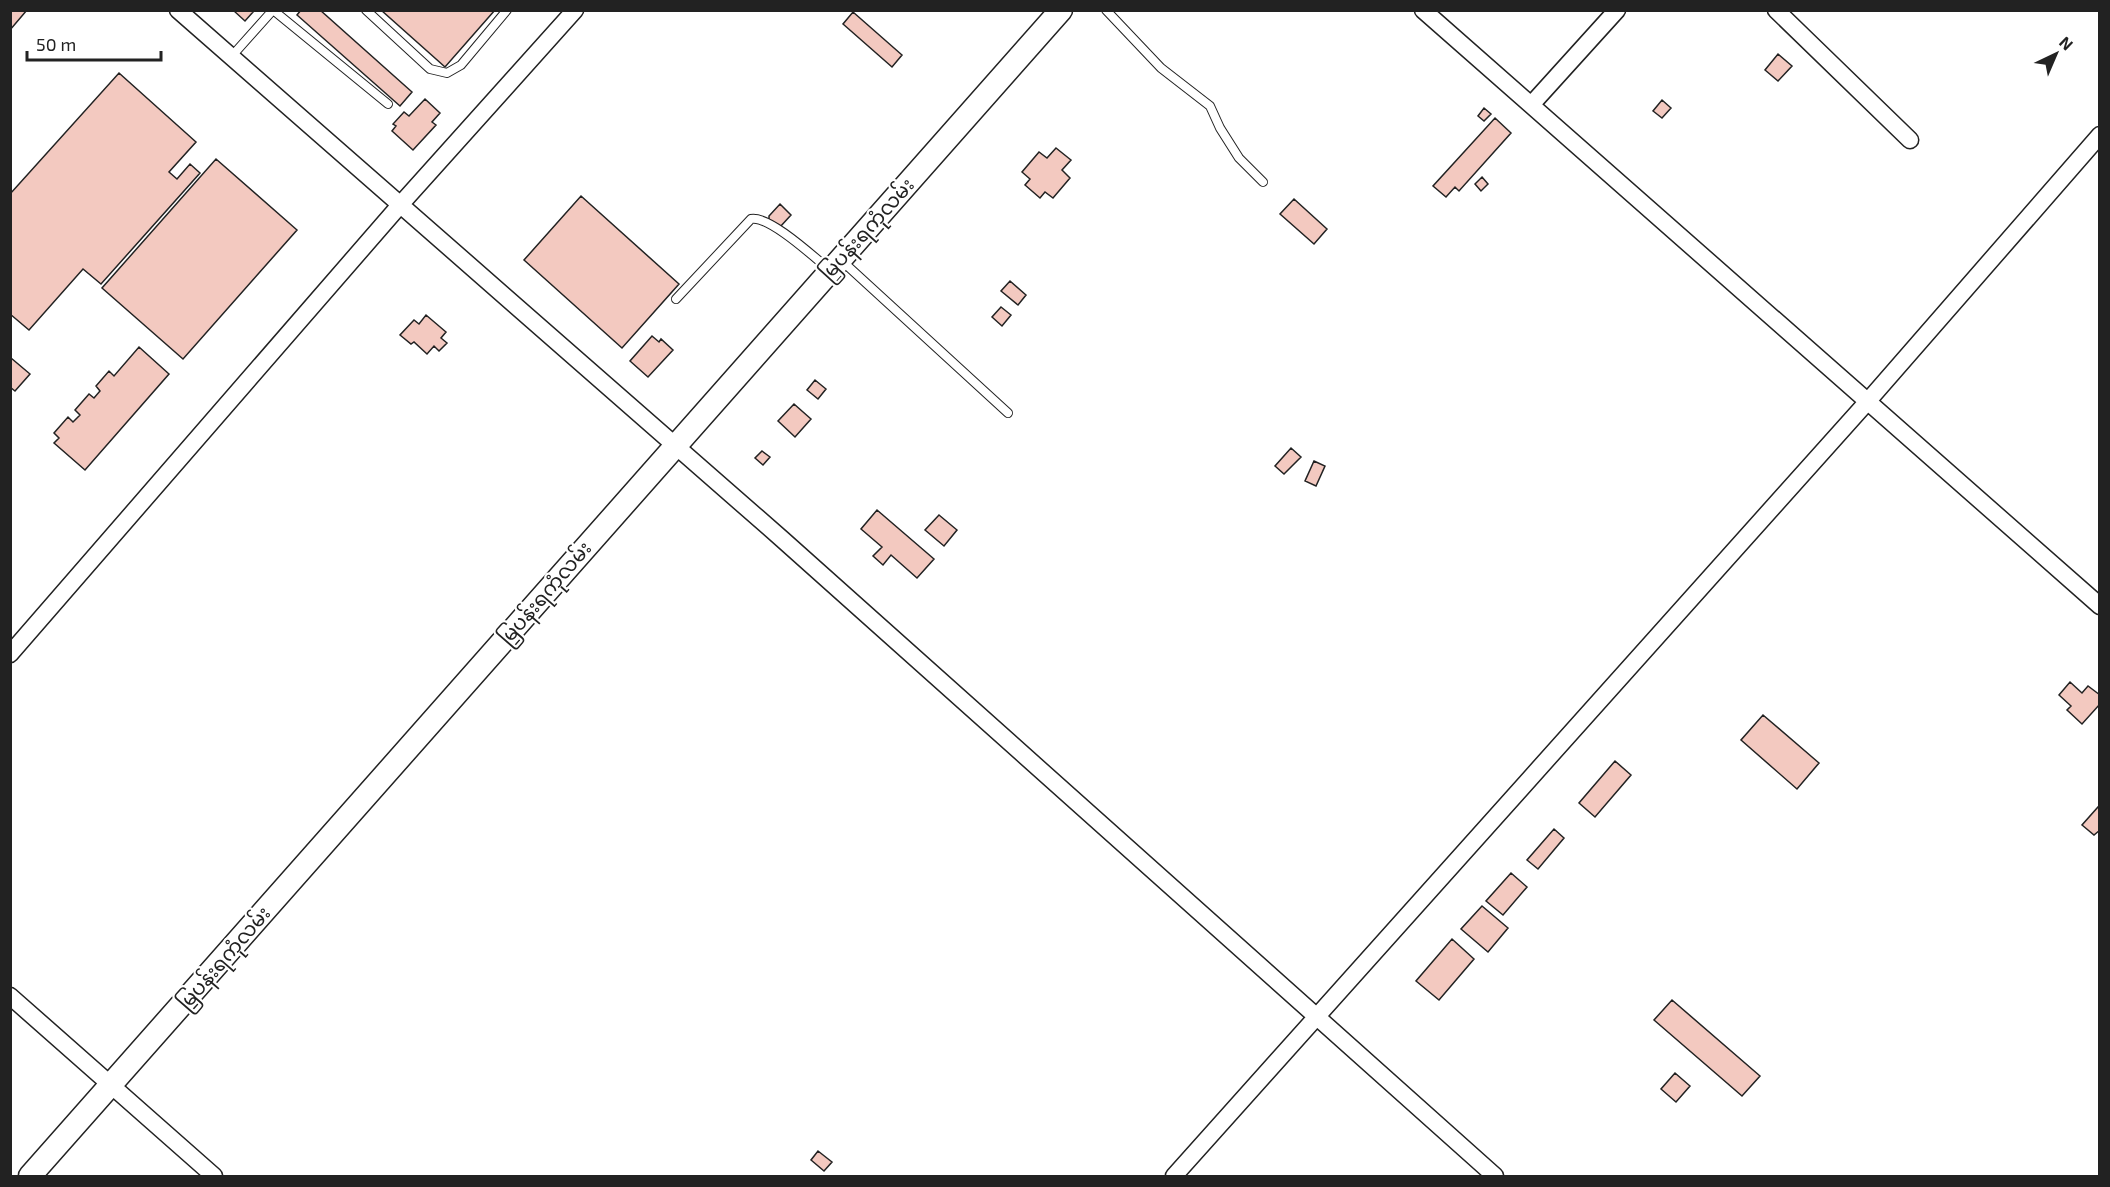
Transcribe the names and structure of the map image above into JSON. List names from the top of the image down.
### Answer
{
  "streets": {
    "street": ["မြပန်းရကုံလမ်း"]
  },
  "scale_bar": "50 m",
  "north": "top right"
}
